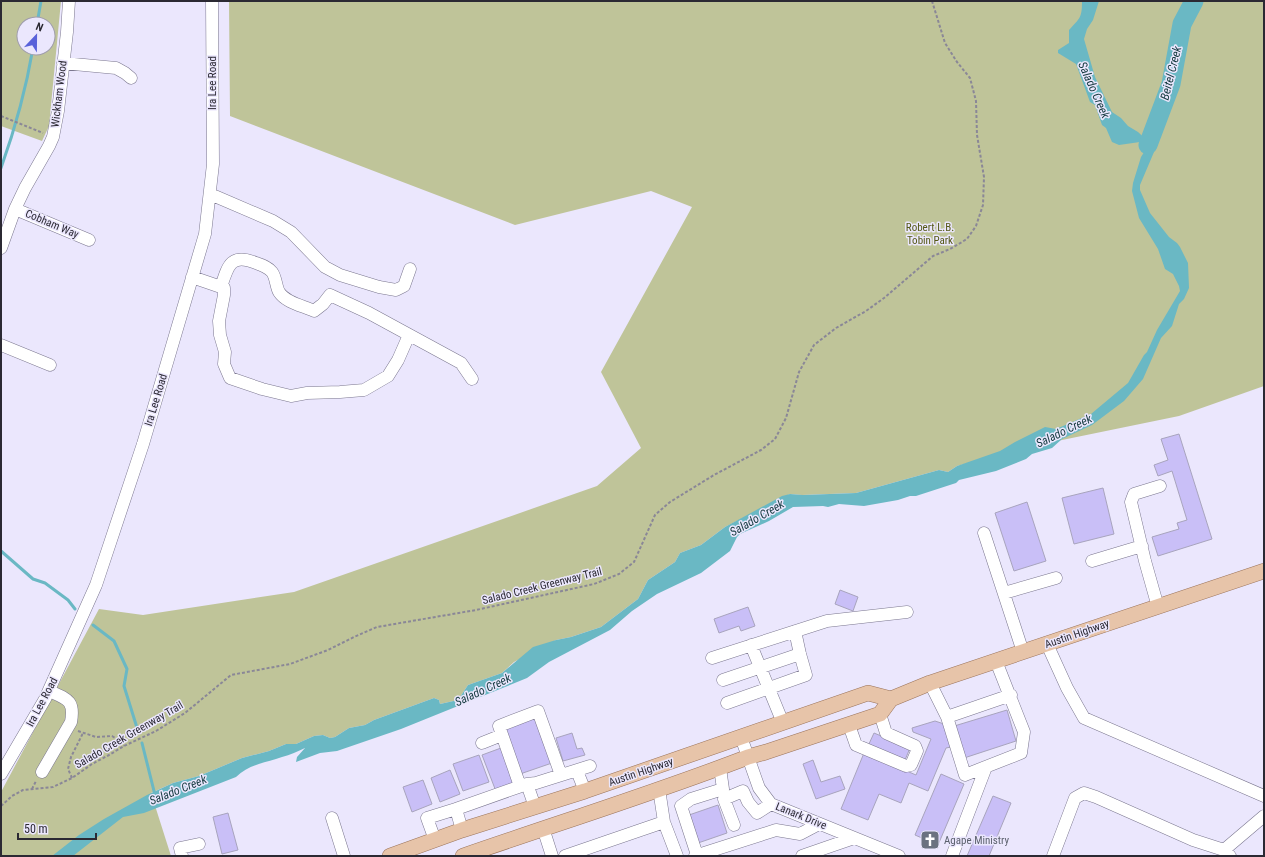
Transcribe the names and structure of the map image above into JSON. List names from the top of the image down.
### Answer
{
  "streets": {
    "main road": ["Austin Highway"],
    "street": [
      "Ira Lee Road",
      "Wickham Wood",
      "Cobham Way",
      "Lanark Drive"
    ],
    "path": ["Salado Creek Greenway Trail"]
  },
  "crossings": [
    ["Wickham Wood", "Cobham Way"],
    ["Austin Highway", "Lanark Drive"]
  ],
  "water": ["Beitel Creek", "Salado Creek"],
  "parks": ["Robert L.B. Tobin Park"],
  "places": {
    "church": ["Agape Ministry"]
  },
  "scale_bar": "50 m",
  "north": "top"
}
